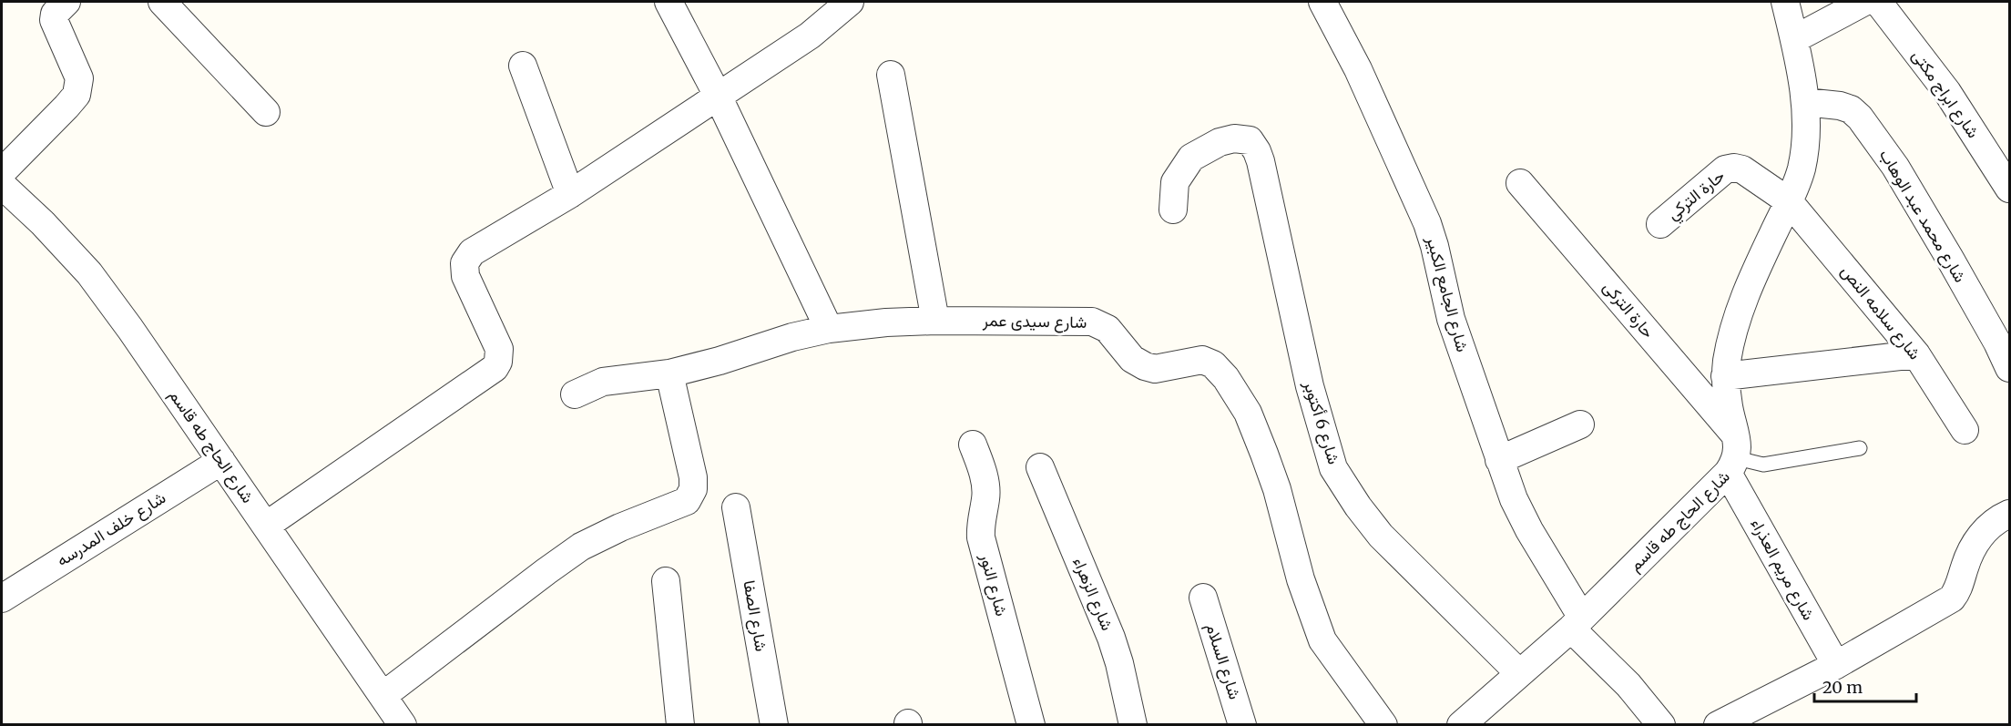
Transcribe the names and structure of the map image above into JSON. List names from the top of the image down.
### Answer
{
  "streets": {
    "street": [
      "شارع ابراج مكتى",
      "حارة التركي",
      "شارع محمد عبد الوهاب",
      "شارع الجامع الكبير",
      "حارة التركى",
      "شارع سلامه النص",
      "شارع سيدى عمر",
      "شارع 6 أكتوبر",
      "شارع الحاج طه قاسم",
      "شارع خلف المدرسه",
      "شارع مريم العذراء",
      "شارع النور",
      "شارع الزهراء",
      "شارع الصفا",
      "شارع السلام"
    ]
  },
  "crossings": [
    ["حارة التركي", "شارع سلامه النص"],
    ["شارع الجامع الكبير", "شارع الحاج طه قاسم"],
    ["حارة التركى", "شارع الحاج طه قاسم"],
    ["حارة التركى", "شارع مريم العذراء"],
    ["شارع 6 أكتوبر", "شارع الحاج طه قاسم"],
    ["شارع الحاج طه قاسم", "شارع خلف المدرسه"],
    ["شارع الحاج طه قاسم", "شارع مريم العذراء"]
  ],
  "scale_bar": "20 m"
}
